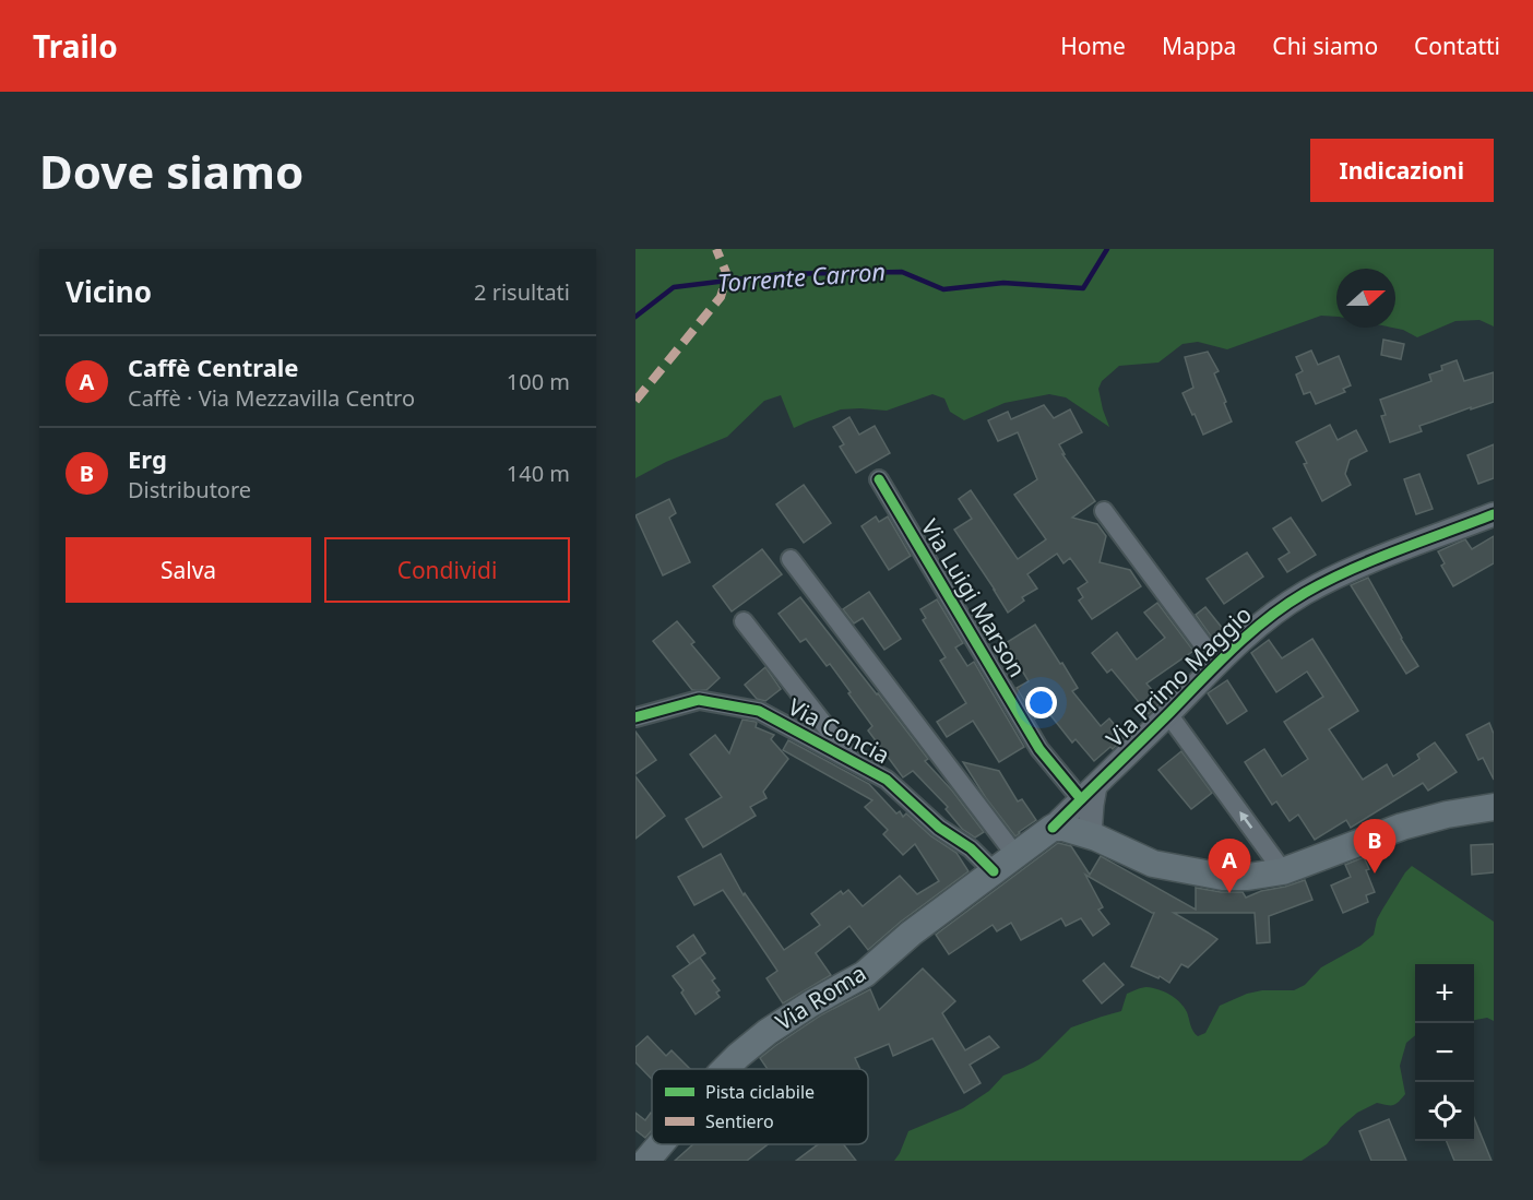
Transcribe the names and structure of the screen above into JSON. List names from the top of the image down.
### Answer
{
  "streets": {
    "main road": ["Via Roma"],
    "street": ["Via Luigi Marson", "Via Primo Maggio", "Via Concia"]
  },
  "crossings": [
    ["Via Luigi Marson", "Via Primo Maggio"],
    ["Via Primo Maggio", "Via Roma"],
    ["Via Concia", "Via Roma"]
  ],
  "water": ["Torrente Carron"],
  "legend": ["Pista ciclabile", "Sentiero"],
  "north": "right",
  "page": {
    "header": "Trailo",
    "nav": [
      "Home",
      "Mappa",
      "Chi siamo",
      "Contatti"
    ],
    "buttons": [
      "Indicazioni",
      ["Salva", "Condividi"]
    ],
    "title": "Dove siamo",
    "heading": ["Vicino", "2 risultati"],
    "list": [
      {
        "mark": "A",
        "name": "Caffè Centrale",
        "note": "Caffè · Via Mezzavilla Centro",
        "value": "100 m"
      },
      {
        "mark": "B",
        "name": "Erg",
        "note": "Distributore",
        "value": "140 m"
      }
    ],
    "pins": ["B", "A"],
    "map_buttons": ["+", "−"]
  }
}
